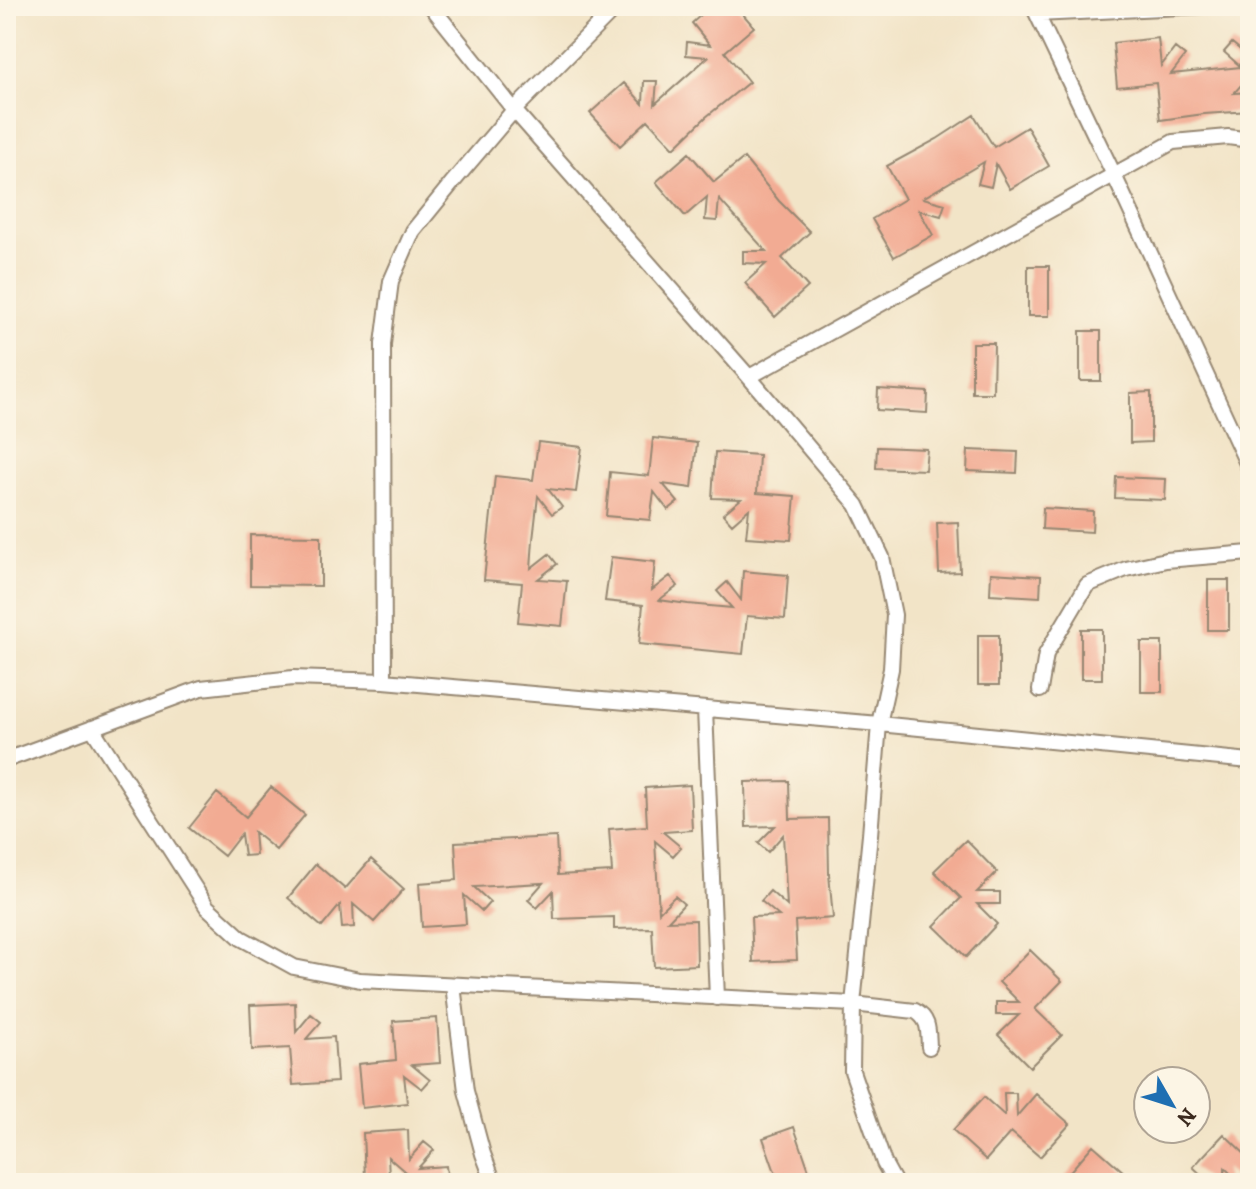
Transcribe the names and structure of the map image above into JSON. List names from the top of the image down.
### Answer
{
  "north": "bottom right"
}
